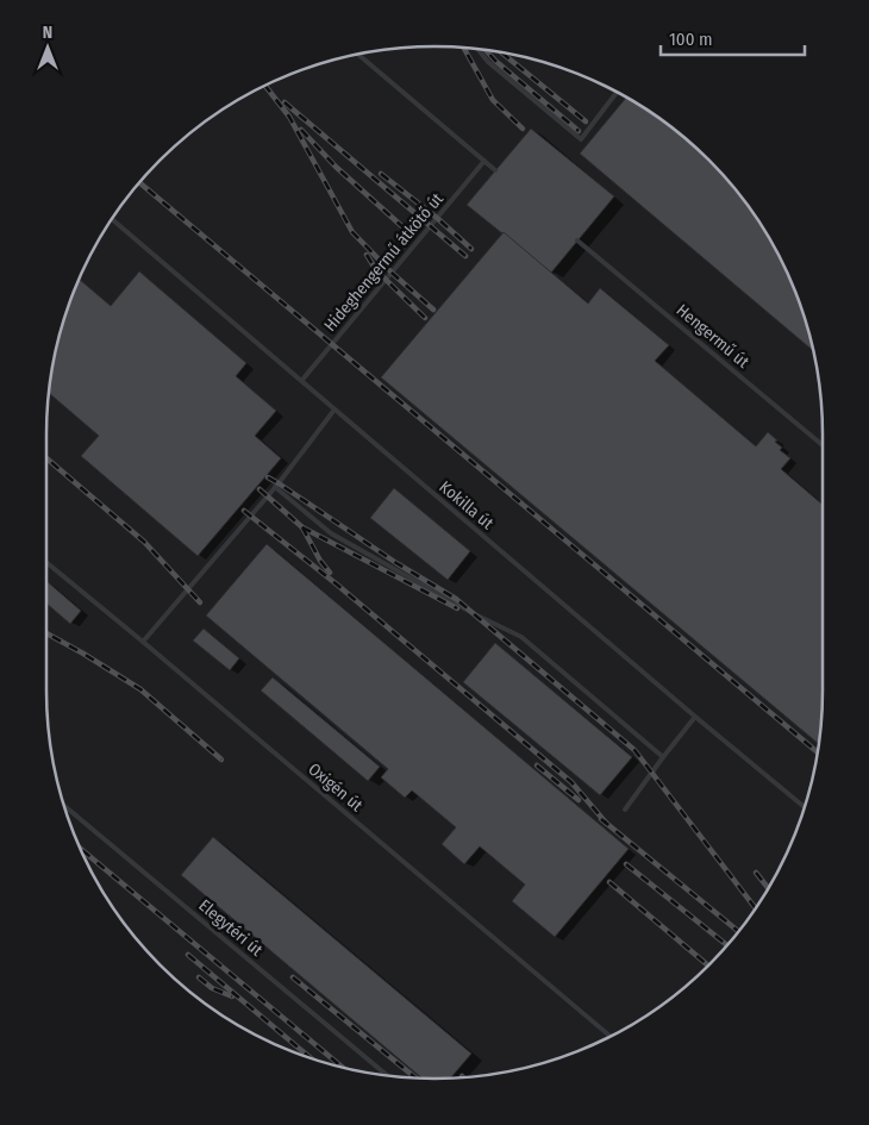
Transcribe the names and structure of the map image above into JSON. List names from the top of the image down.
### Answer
{
  "streets": {
    "lane": [
      "Hideghengermű átkötő út",
      "Hengermű út",
      "Kokilla út",
      "Oxigén út",
      "Elegytéri út"
    ]
  },
  "crossings": [
    ["Hideghengermű átkötő út", "Kokilla út"]
  ],
  "scale_bar": "100 m",
  "north": "top"
}
